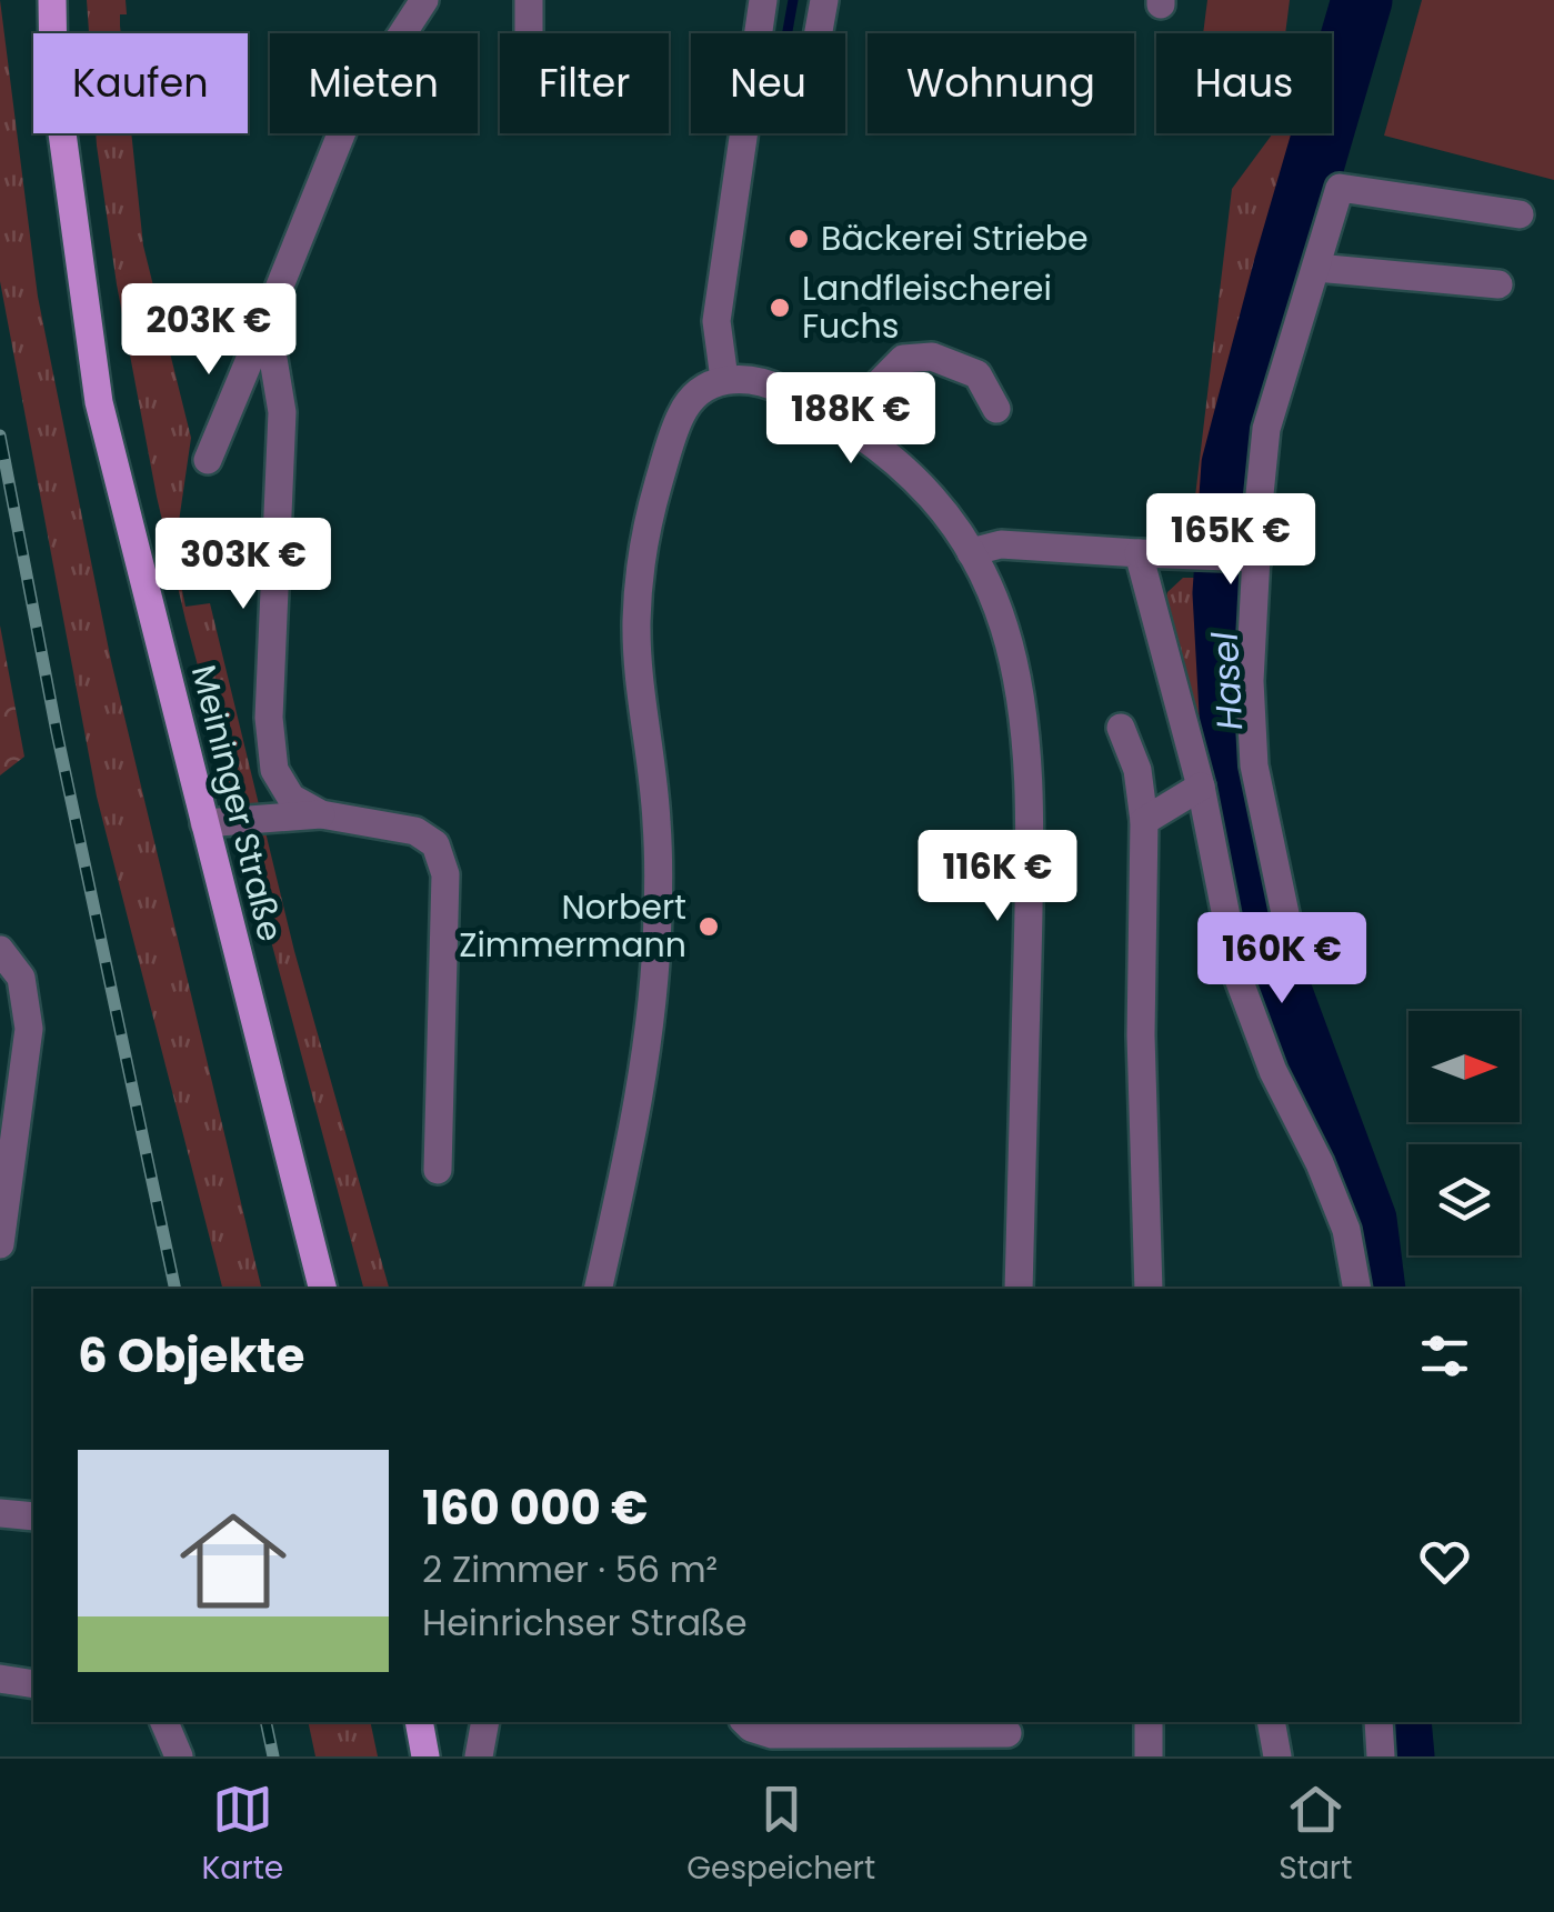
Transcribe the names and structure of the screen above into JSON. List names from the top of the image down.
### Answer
{
  "streets": {
    "main road": ["Meininger Straße"]
  },
  "water": ["Hasel"],
  "places": ["Bäckerei Striebe", "Landfleischerei Fuchs", "Norbert Zimmermann"],
  "north": "right",
  "page": {
    "chip": [
      "Kaufen",
      "Mieten",
      "Filter",
      "Neu",
      "Wohnung",
      "Haus"
    ],
    "price": [
      "203K €",
      "188K €",
      "165K €",
      "303K €",
      "116K €",
      "160K €"
    ],
    "heading": "6 Objekte",
    "list": [
      {
        "name": "160 000 €",
        "note": "2 Zimmer · 56 m² · Heinrichser Straße"
      }
    ],
    "tabs": ["Karte", "Gespeichert", "Start"]
  }
}
